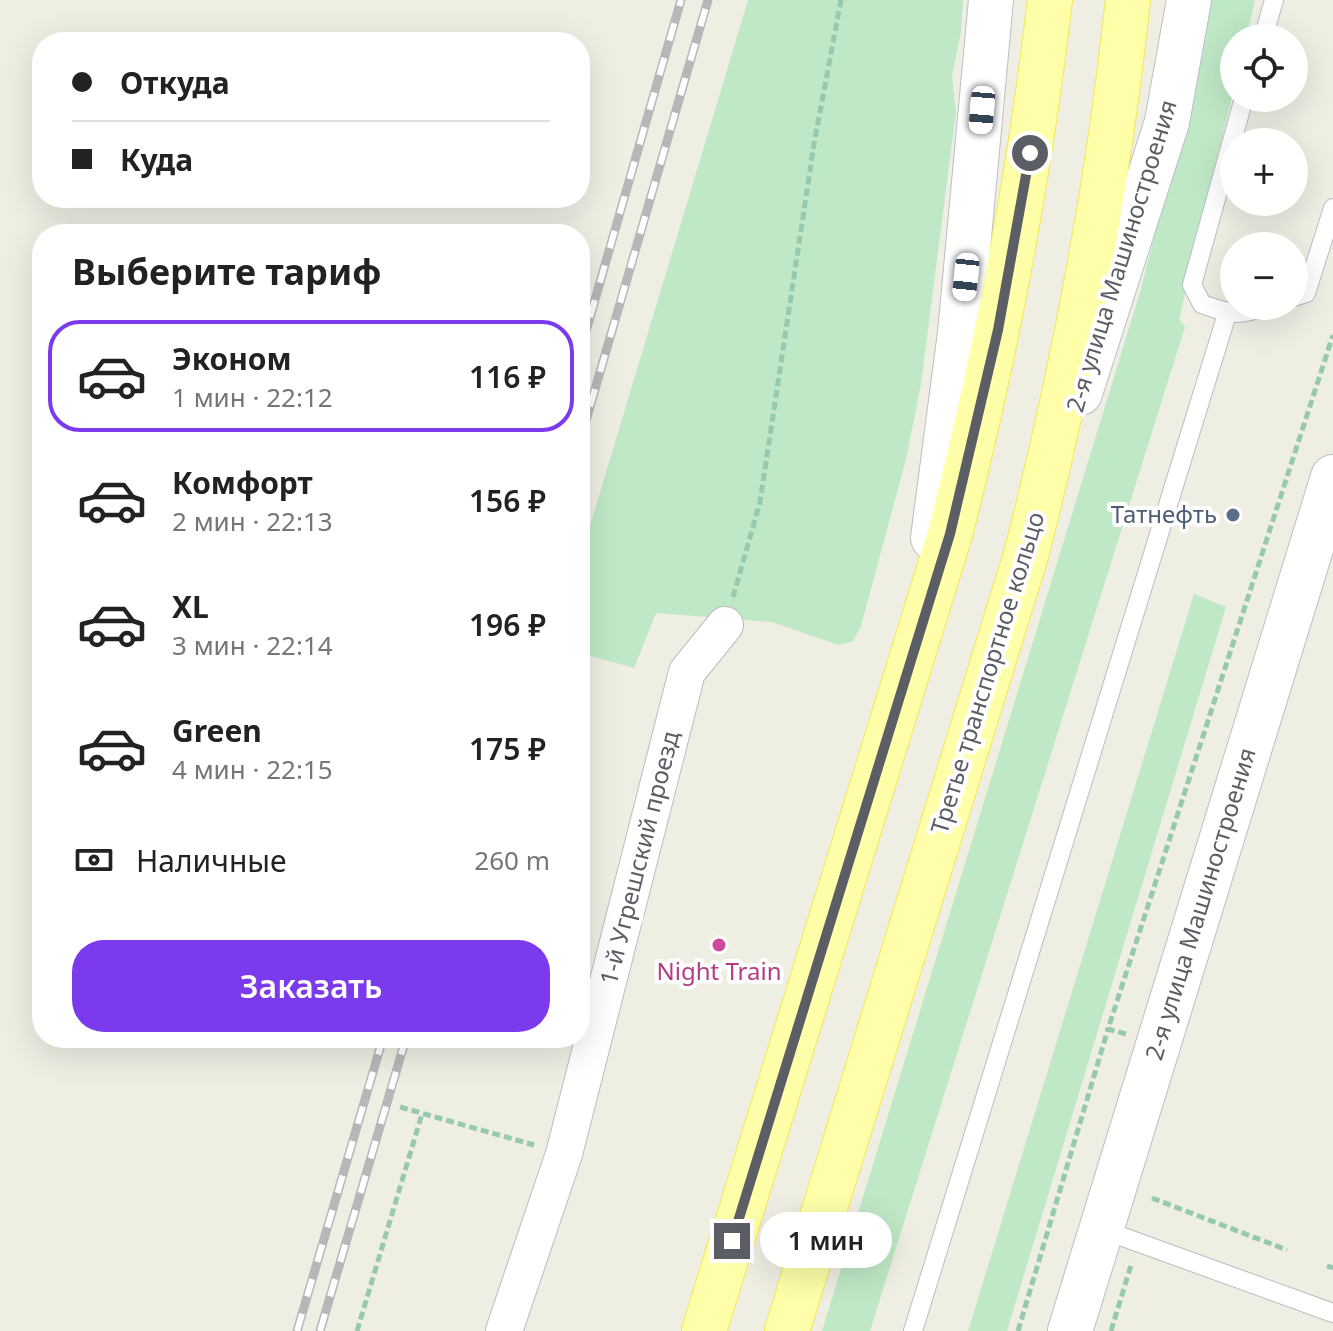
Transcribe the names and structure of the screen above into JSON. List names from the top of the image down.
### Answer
{
  "streets": {
    "main road": ["2-я улица Машиностроения", "Третье транспортное кольцо"],
    "street": ["1-й Угрешский проезд"]
  },
  "crossings": [
    ["2-я улица Машиностроения", "Третье транспортное кольцо"]
  ],
  "places": ["Татнефть", "Night Train"],
  "page": {
    "map_buttons": ["+", "−"],
    "banner": ["Откуда", "Куда"],
    "heading": "Выберите тариф",
    "list": [
      {
        "name": "Эконом",
        "note": "1 мин · 22:12",
        "value": "116 ₽"
      },
      {
        "name": "Комфорт",
        "note": "2 мин · 22:13",
        "value": "156 ₽"
      },
      {
        "name": "XL",
        "note": "3 мин · 22:14",
        "value": "196 ₽"
      },
      {
        "name": "Green",
        "note": "4 мин · 22:15",
        "value": "175 ₽"
      }
    ],
    "pay": ["Наличные", "260 m"],
    "buttons": "Заказать",
    "bubble": "1 мин"
  }
}
